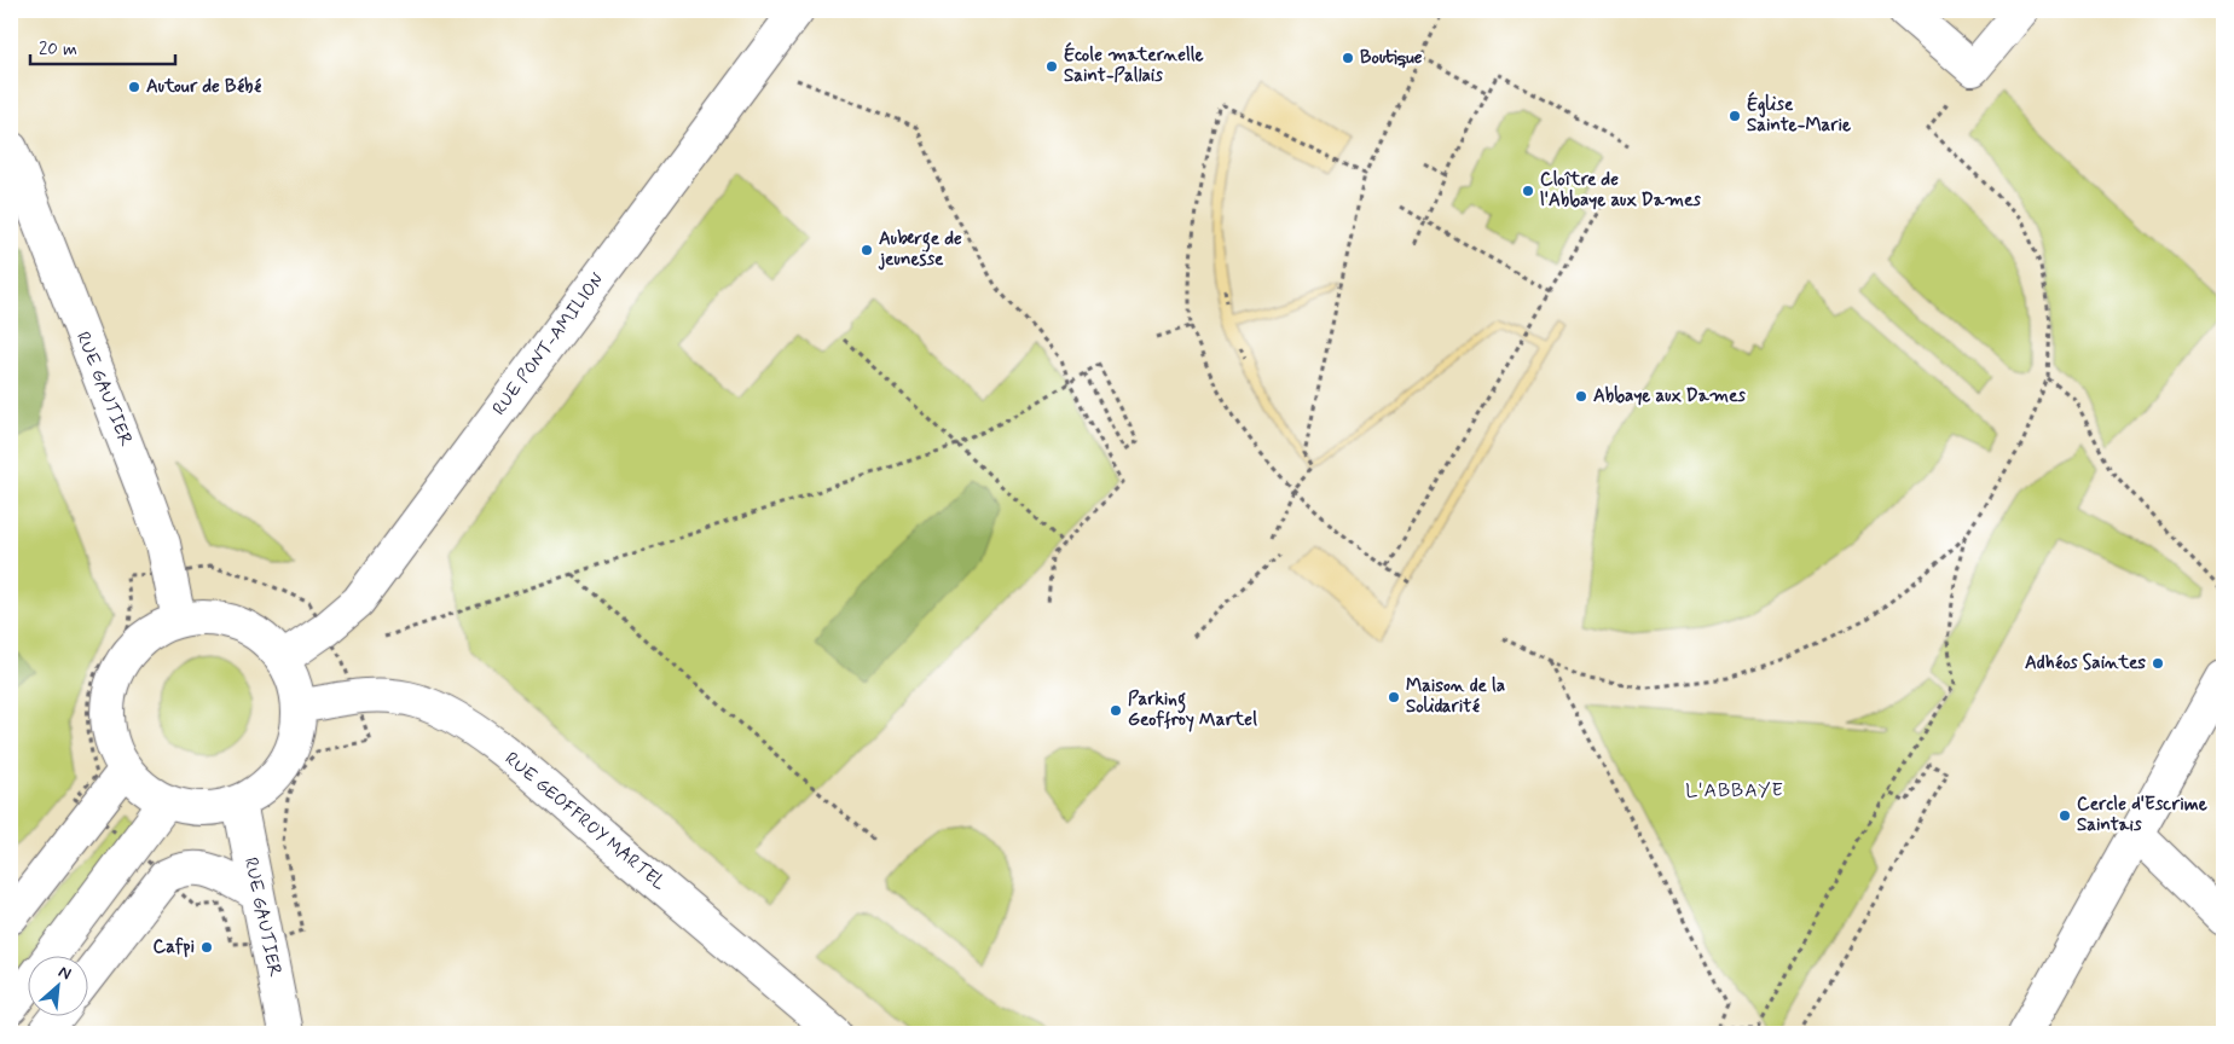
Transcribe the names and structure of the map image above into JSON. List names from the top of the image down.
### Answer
{
  "streets": {
    "street": ["RUE PONT-AMILION", "RUE GAUTIER", "RUE GEOFFROY MARTEL"]
  },
  "crossings": [
    ["RUE PONT-AMILION", "RUE GAUTIER"],
    ["RUE PONT-AMILION", "RUE GEOFFROY MARTEL"],
    ["RUE GAUTIER", "RUE GEOFFROY MARTEL"]
  ],
  "districts": ["L'ABBAYE"],
  "places": [
    "Boutique",
    "École maternelle Saint-Pallais",
    "Autour de Bébé",
    "Église Sainte-Marie",
    "Cloître de l'Abbaye aux Dames",
    "Auberge de jeunesse",
    "Abbaye aux Dames",
    "Adhéos Saintes",
    "Maison de la Solidarité",
    "Parking Geoffroy Martel",
    "Cercle d'Escrime Saintais",
    "Cafpi"
  ],
  "scale_bar": "20 m",
  "north": "top right"
}
